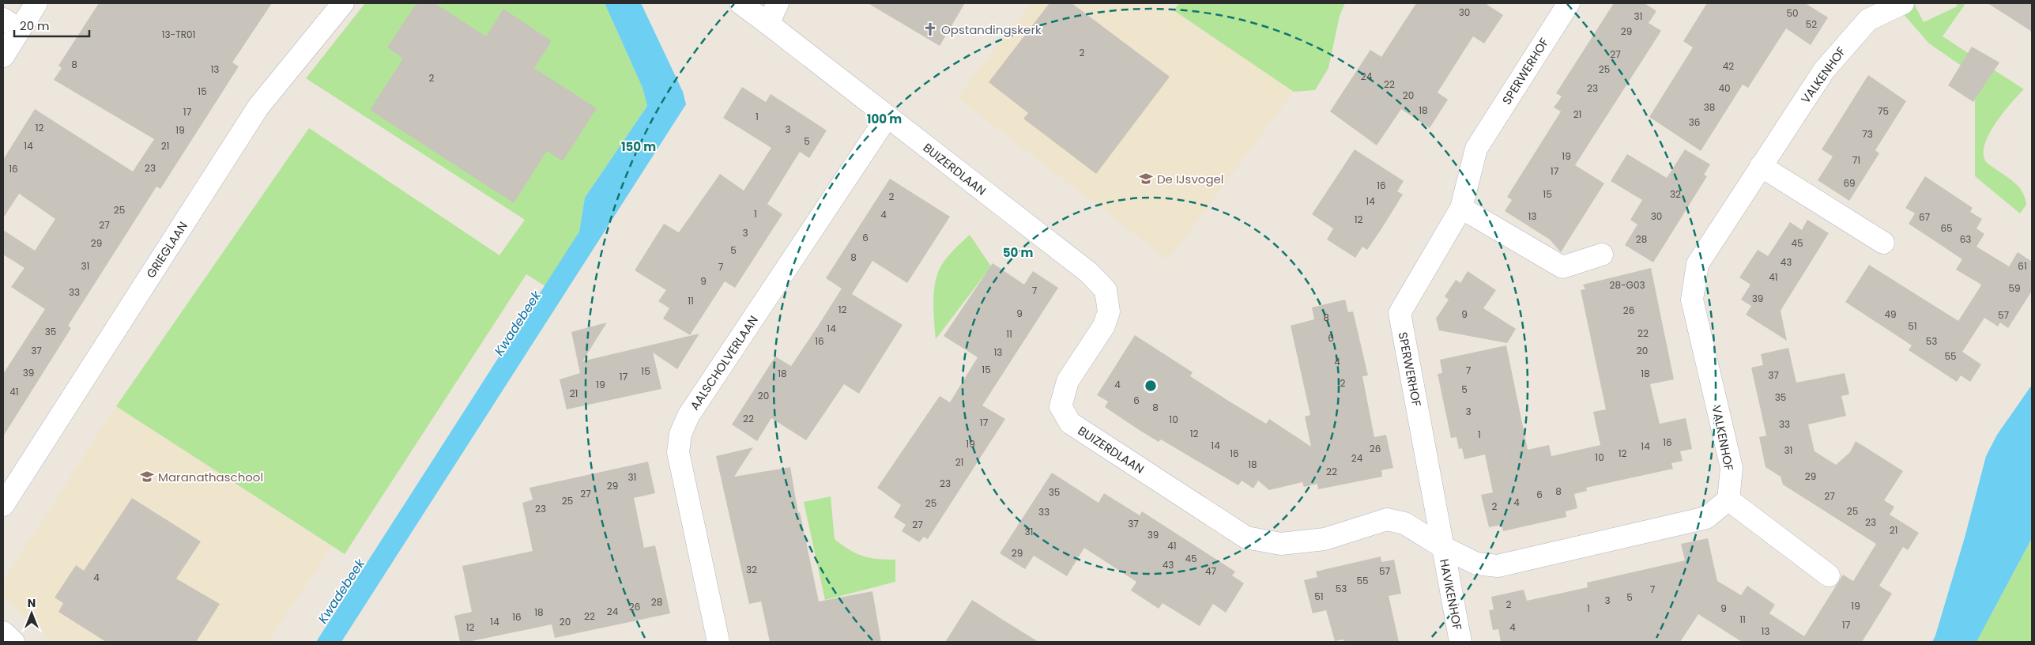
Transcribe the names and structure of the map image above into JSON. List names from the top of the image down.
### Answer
{
  "streets": {
    "street": [
      "SPERWERHOF",
      "VALKENHOF",
      "BUIZERDLAAN",
      "GRIEGLAAN",
      "AALSCHOLVERLAAN",
      "HAVIKENHOF"
    ]
  },
  "crossings": [
    ["SPERWERHOF", "BUIZERDLAAN"],
    ["SPERWERHOF", "HAVIKENHOF"],
    ["BUIZERDLAAN", "AALSCHOLVERLAAN"],
    ["BUIZERDLAAN", "HAVIKENHOF"]
  ],
  "water": ["Kwadebeek"],
  "places": {
    "church": ["Opstandingskerk"],
    "school or university": ["De IJsvogel", "Maranathaschool"]
  },
  "house_numbers": [
    "30",
    "50",
    "31",
    "52",
    "29",
    "13-TR01",
    "2",
    "27",
    "8",
    "42",
    "13",
    "25",
    "24",
    "2",
    "22",
    "23",
    "40",
    "15",
    "20",
    "38",
    "18",
    "75",
    "17",
    "21",
    "1",
    "36",
    "12",
    "3",
    "19",
    "73",
    "5",
    "14",
    "21",
    "19",
    "71",
    "23",
    "16",
    "17",
    "69",
    "16",
    "15",
    "32",
    "2",
    "14",
    "25",
    "1",
    "4",
    "13",
    "30",
    "67",
    "12",
    "27",
    "65",
    "3",
    "6",
    "28",
    "63",
    "29",
    "45",
    "5",
    "8",
    "43",
    "31",
    "61",
    "7",
    "41",
    "9",
    "28-G03",
    "59",
    "7",
    "33",
    "39",
    "11",
    "12",
    "26",
    "9",
    "9",
    "49",
    "57",
    "8",
    "51",
    "14",
    "35",
    "22",
    "11",
    "6",
    "16",
    "53",
    "37",
    "20",
    "13",
    "55",
    "4",
    "15",
    "7",
    "15",
    "39",
    "18",
    "18",
    "37",
    "17",
    "2",
    "19",
    "4",
    "5",
    "41",
    "21",
    "20",
    "35",
    "6",
    "8",
    "3",
    "22",
    "10",
    "17",
    "33",
    "12",
    "1",
    "16",
    "19",
    "14",
    "14",
    "26",
    "31",
    "16",
    "12",
    "10",
    "24",
    "21",
    "18",
    "22",
    "29",
    "31",
    "23",
    "29",
    "8",
    "35",
    "27",
    "6",
    "27",
    "25",
    "4",
    "25",
    "2",
    "23",
    "25",
    "33",
    "23",
    "37",
    "27",
    "21",
    "31",
    "39",
    "41",
    "29",
    "45",
    "43",
    "32",
    "47",
    "57",
    "4",
    "55",
    "53",
    "7",
    "51",
    "5",
    "3",
    "28",
    "2",
    "19",
    "26",
    "1",
    "9",
    "24",
    "18",
    "22",
    "16",
    "11",
    "14",
    "20",
    "17",
    "12",
    "4",
    "13"
  ],
  "scale_bar": "20 m",
  "north": "top",
  "rings": ["100 m", "150 m", "50 m"]
}
